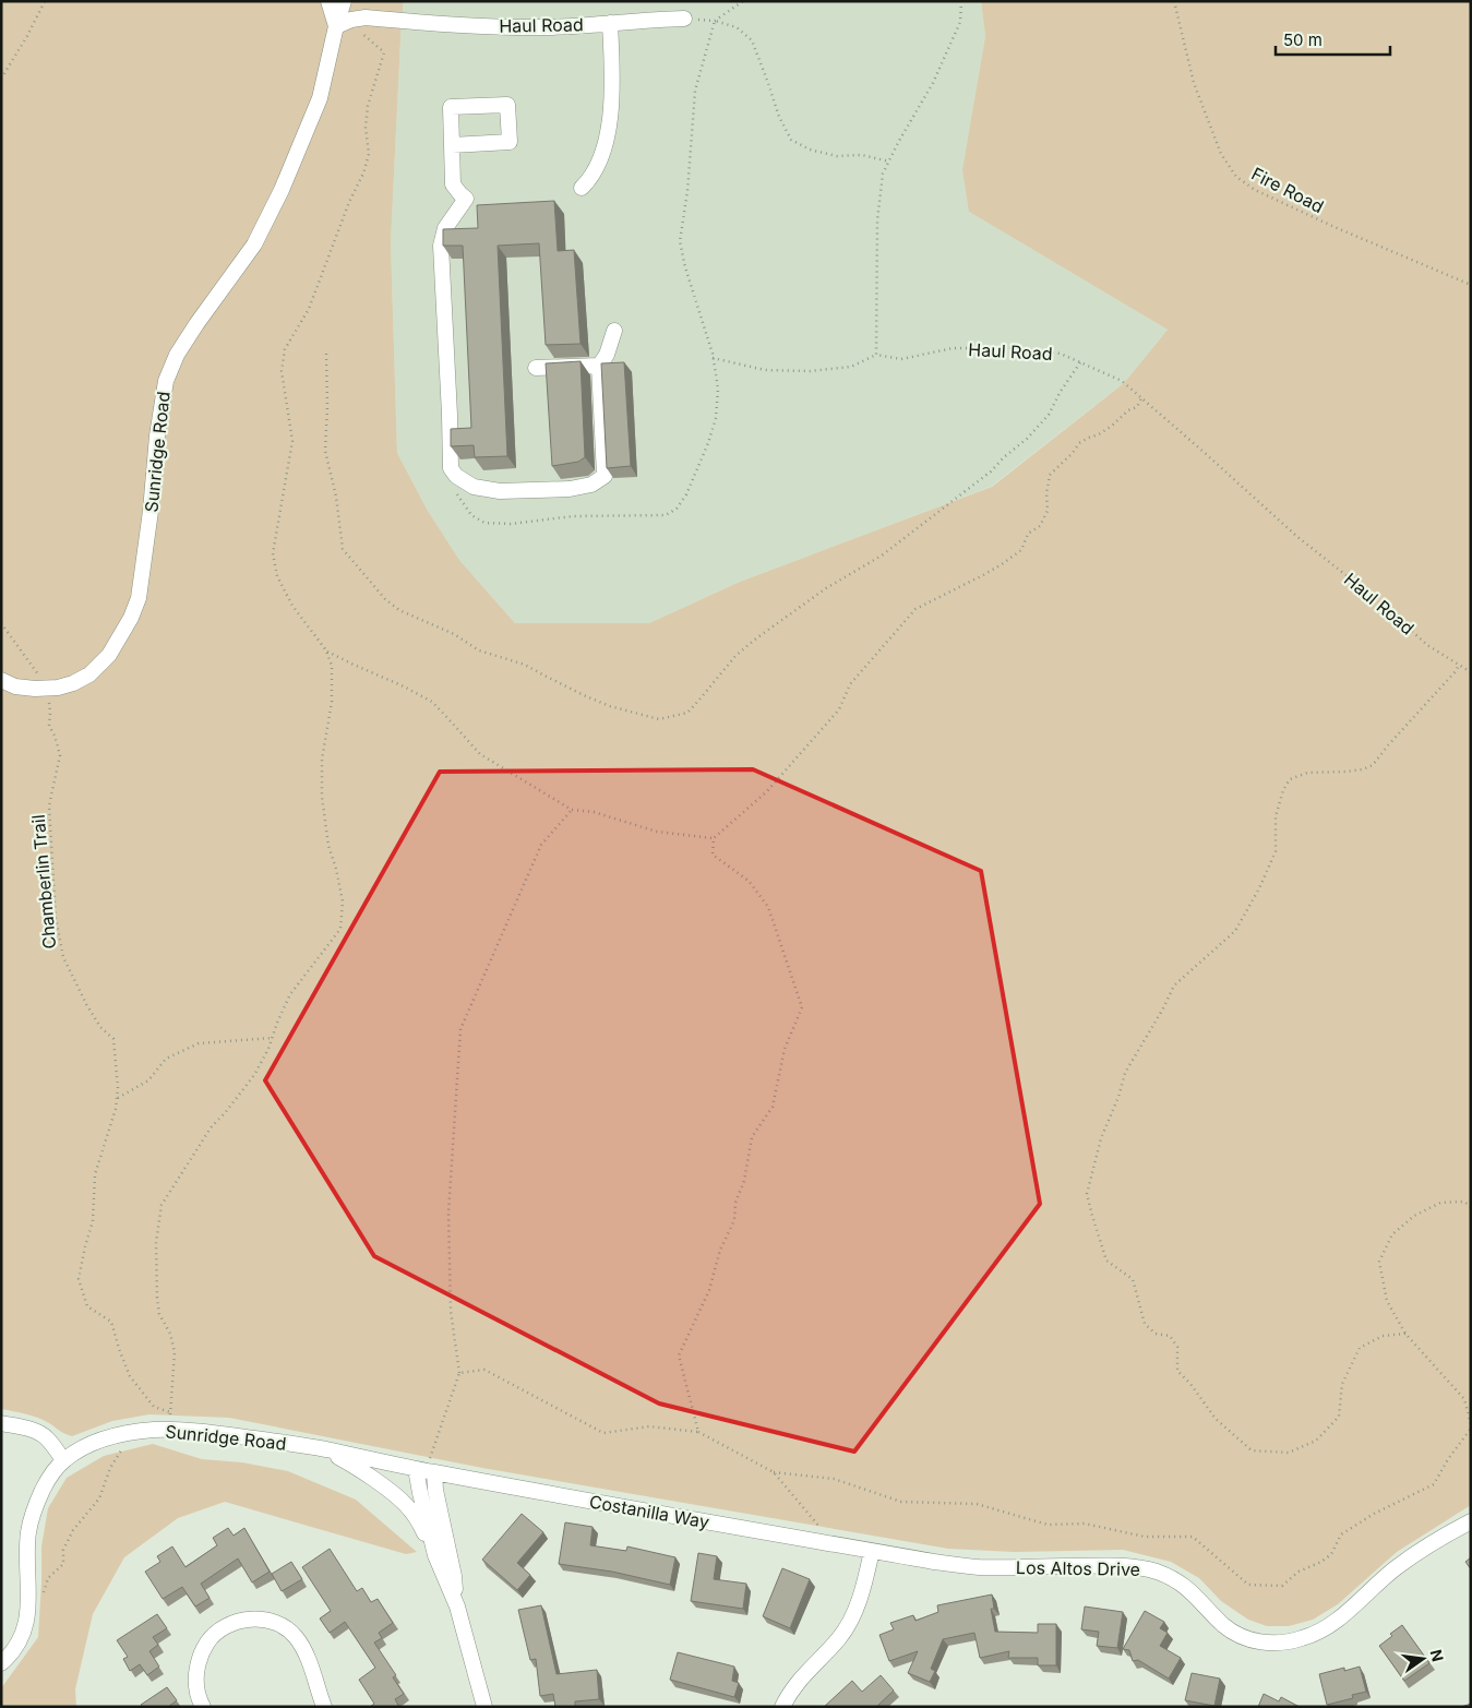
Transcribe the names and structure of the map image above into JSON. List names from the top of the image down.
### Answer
{
  "streets": {
    "street": [
      "Haul Road",
      "Sunridge Road",
      "Costanilla Way",
      "Los Altos Drive"
    ],
    "path": ["Fire Road", "Chamberlin Trail"]
  },
  "crossings": [
    ["Haul Road", "Sunridge Road"],
    ["Sunridge Road", "Chamberlin Trail"],
    ["Sunridge Road", "Costanilla Way"],
    ["Costanilla Way", "Los Altos Drive"]
  ],
  "scale_bar": "50 m",
  "north": "right"
}
